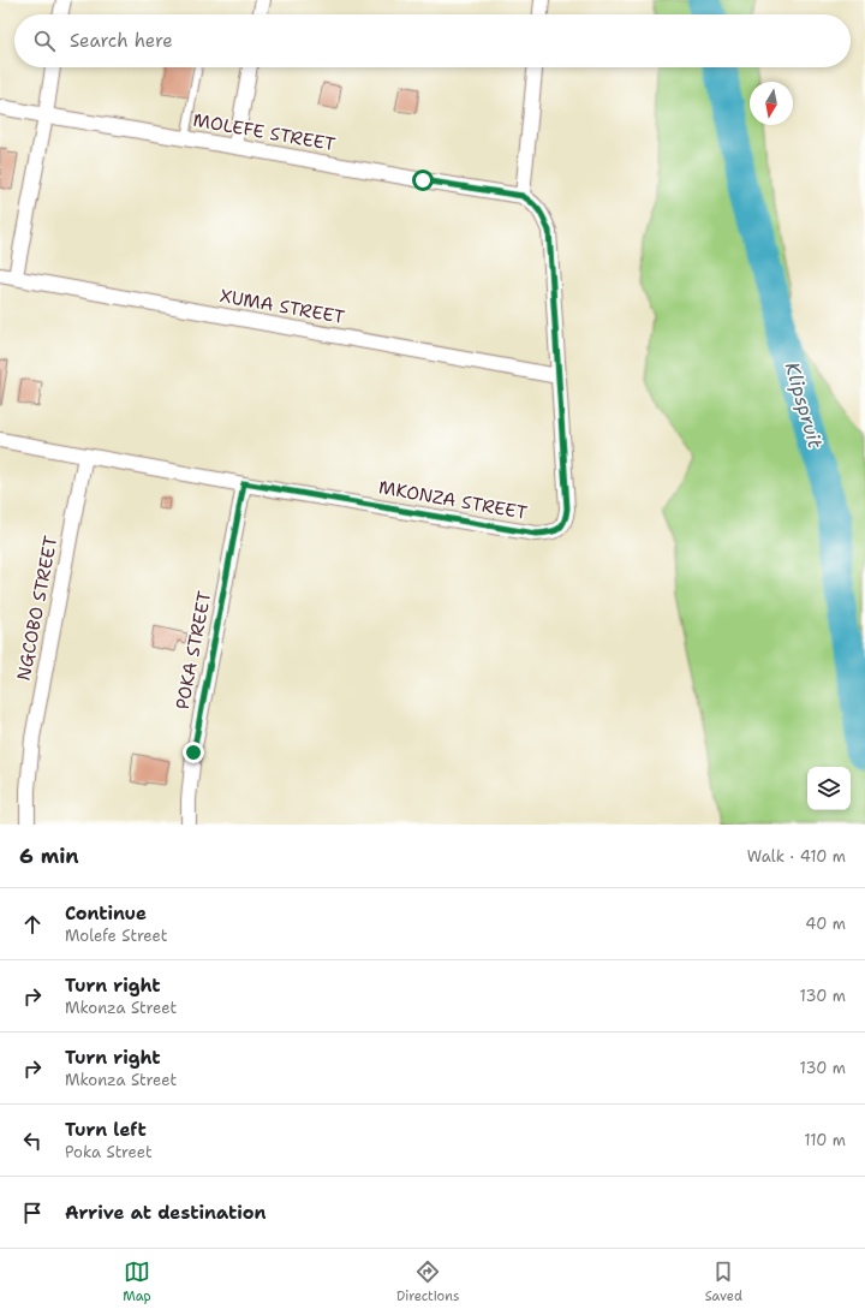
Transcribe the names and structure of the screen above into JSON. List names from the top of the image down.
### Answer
{
  "streets": {
    "street": [
      "MOLEFE STREET",
      "XUMA STREET",
      "MKONZA STREET",
      "NGCOBO STREET",
      "POKA STREET"
    ]
  },
  "crossings": [
    ["MOLEFE STREET", "MKONZA STREET"],
    ["XUMA STREET", "MKONZA STREET"],
    ["MKONZA STREET", "NGCOBO STREET"],
    ["MKONZA STREET", "POKA STREET"]
  ],
  "water": ["Klipspruit"],
  "north": "bottom",
  "page": {
    "search": "Search here",
    "heading": ["6 min", "Walk · 410 m"],
    "list": [
      ["Continue", "Molefe Street", "40 m"],
      ["Turn right", "Mkonza Street", "130 m"],
      ["Turn right", "Mkonza Street", "130 m"],
      ["Turn left", "Poka Street", "110 m"],
      "Arrive at destination"
    ],
    "nav": ["Map", "Directions", "Saved"]
  }
}
